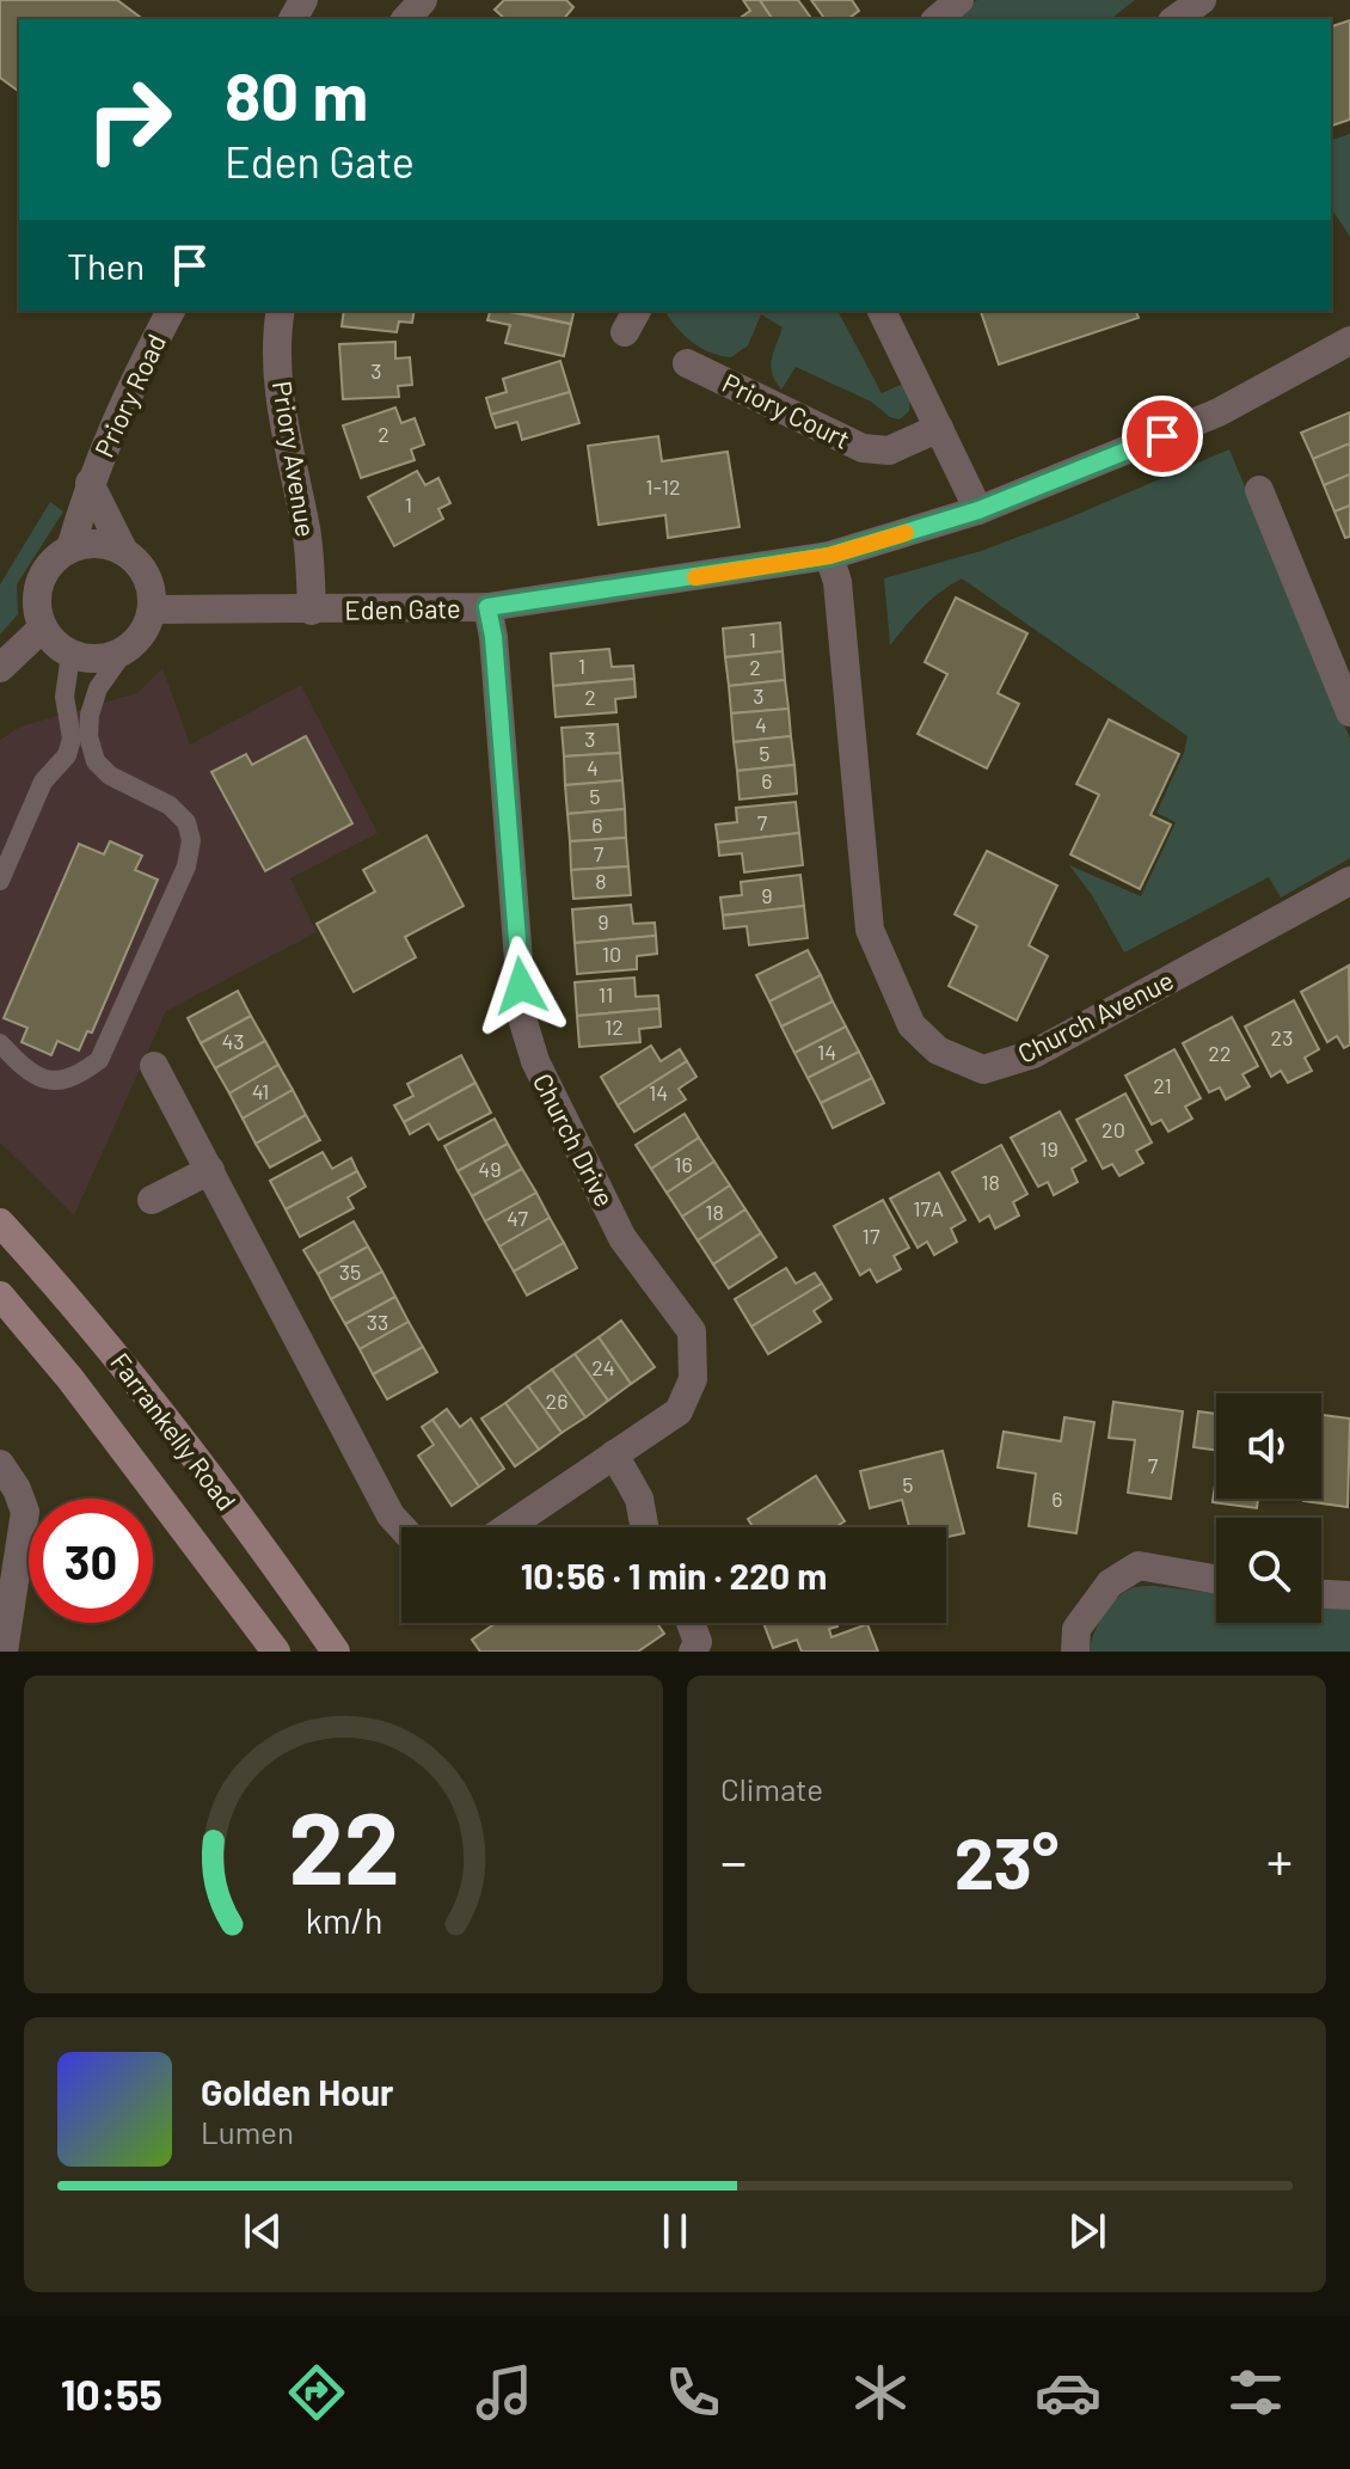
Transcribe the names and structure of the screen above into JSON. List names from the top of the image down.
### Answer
{
  "streets": {
    "main road": ["Farrankelly Road"],
    "street": [
      "Priory Road",
      "Priory Court",
      "Priory Avenue",
      "Eden Gate",
      "Church Avenue",
      "Church Drive"
    ]
  },
  "crossings": [
    ["Priory Road", "Eden Gate"],
    ["Priory Avenue", "Eden Gate"],
    ["Eden Gate", "Church Avenue"],
    ["Eden Gate", "Church Drive"]
  ],
  "house_numbers": [
    "3",
    "2",
    "1-12",
    "1",
    "1",
    "1",
    "2",
    "3",
    "2",
    "4",
    "3",
    "5",
    "4",
    "6",
    "5",
    "7",
    "6",
    "7",
    "8",
    "9",
    "9",
    "10",
    "11",
    "12",
    "23",
    "43",
    "14",
    "22",
    "21",
    "41",
    "14",
    "20",
    "19",
    "16",
    "49",
    "18",
    "17A",
    "18",
    "47",
    "17",
    "35",
    "33",
    "24",
    "26",
    "7",
    "5",
    "6"
  ],
  "page": {
    "turn": ["80 m", "Eden Gate"],
    "then": "Then",
    "limit": "30",
    "trip": "10:56 · 1 min · 220 m",
    "tile": "Climate",
    "heat": ["−", "23°", "+"],
    "song": ["Golden Hour", "Lumen"],
    "tabs": "10:55",
    "gauge": ["22", "km/h"]
  }
}
